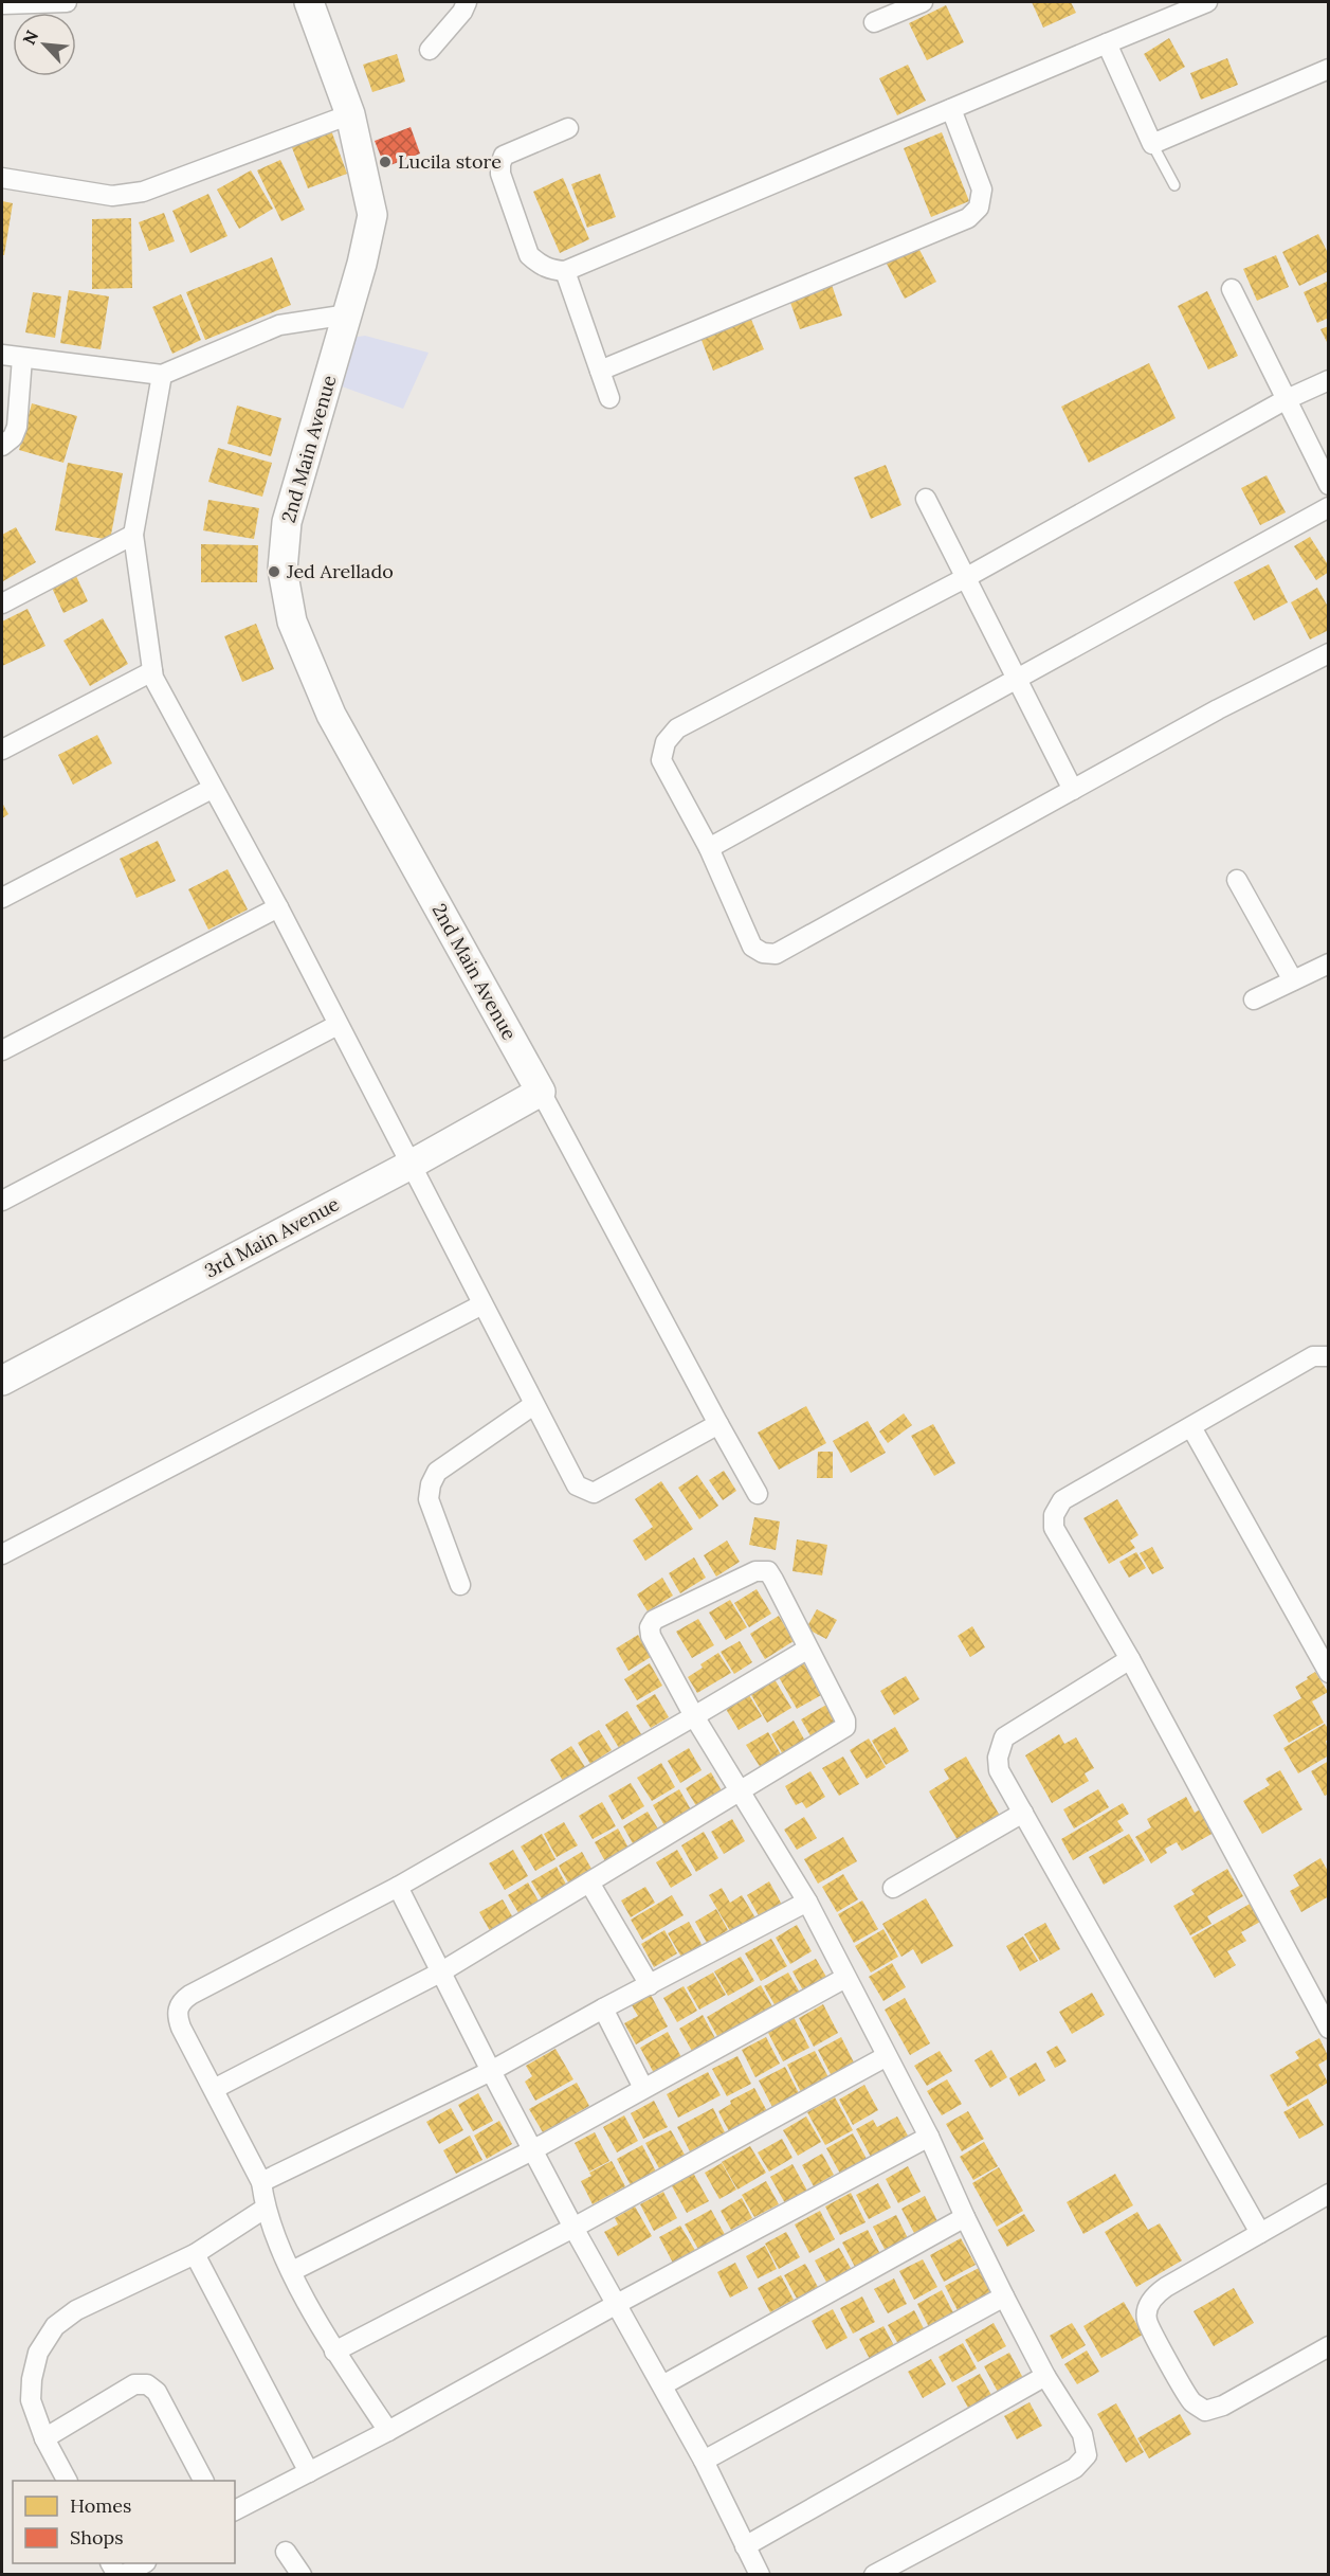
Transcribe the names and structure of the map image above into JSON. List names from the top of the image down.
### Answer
{
  "streets": {
    "street": ["2nd Main Avenue", "3rd Main Avenue"]
  },
  "crossings": [
    ["2nd Main Avenue", "3rd Main Avenue"]
  ],
  "places": ["Lucila store", "Jed Arellado"],
  "legend": ["Homes", "Shops"],
  "north": "top left"
}
